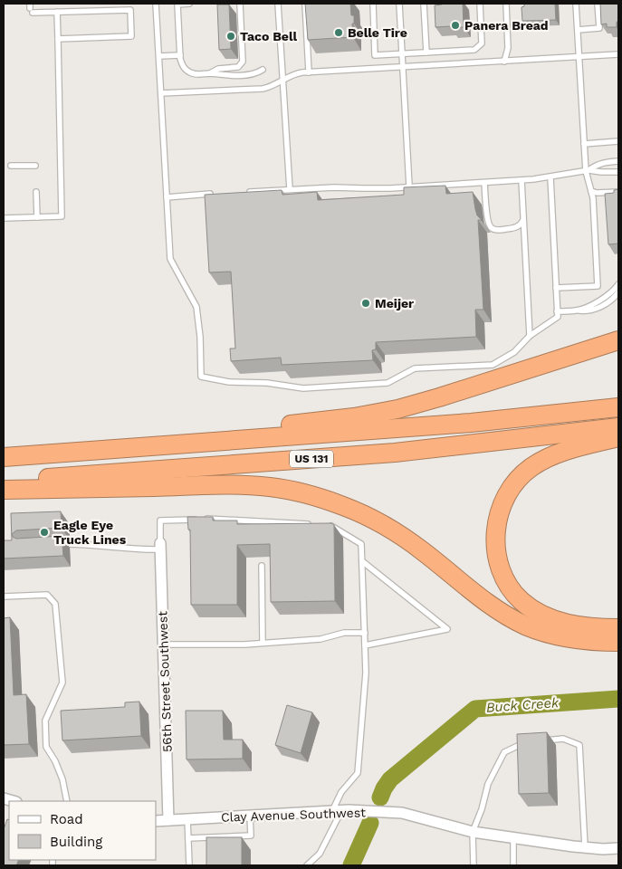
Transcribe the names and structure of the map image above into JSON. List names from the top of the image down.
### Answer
{
  "streets": {
    "highway": ["US 131"],
    "street": ["56th Street Southwest", "Clay Avenue Southwest"]
  },
  "crossings": [
    ["56th Street Southwest", "Clay Avenue Southwest"]
  ],
  "water": ["Buck Creek"],
  "places": [
    "Panera Bread",
    "Belle Tire",
    "Taco Bell",
    "Meijer",
    "Eagle Eye Truck Lines"
  ],
  "legend": ["Road", "Building"]
}
